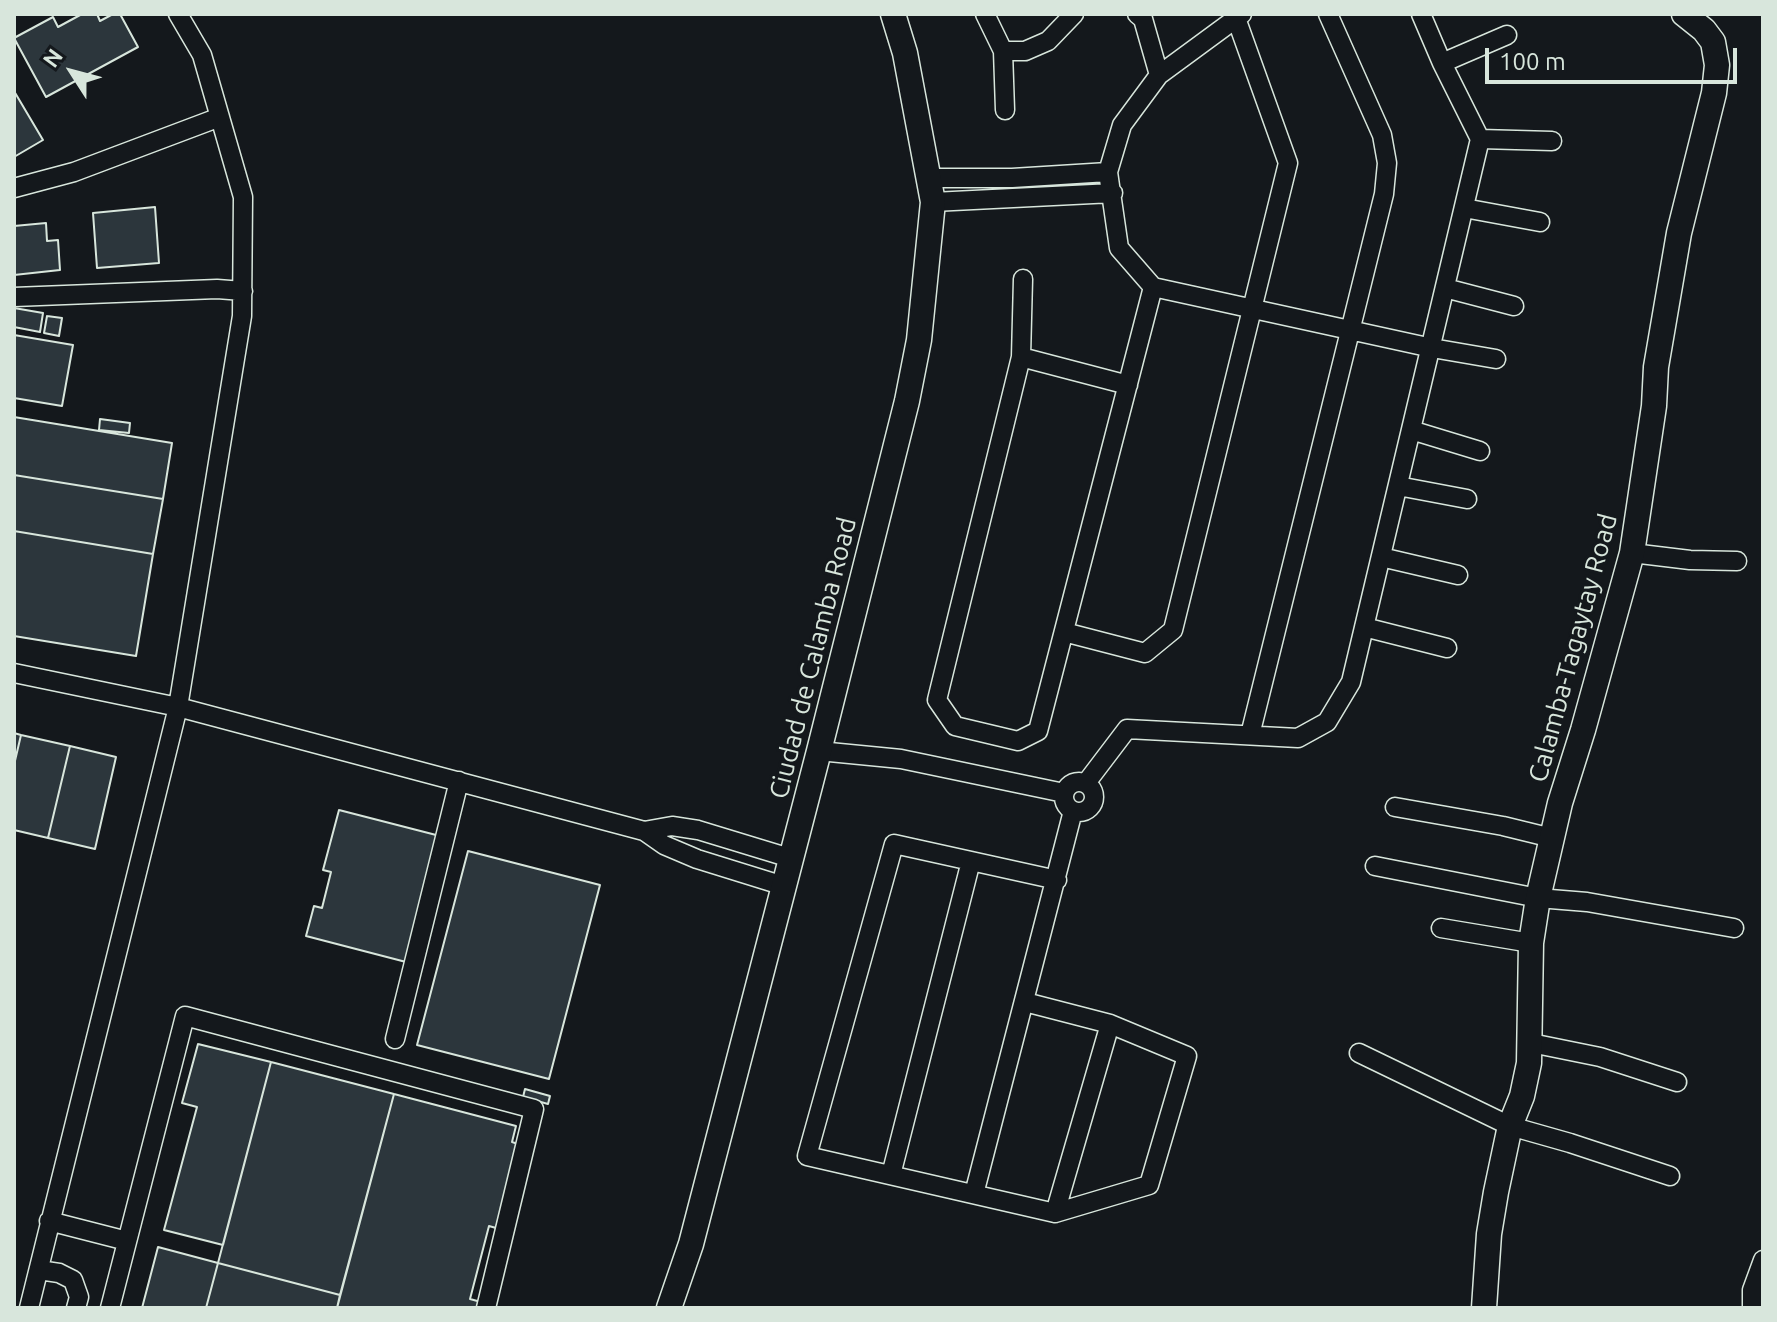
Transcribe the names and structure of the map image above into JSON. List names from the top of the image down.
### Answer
{
  "streets": {
    "main road": ["Calamba-Tagaytay Road", "Ciudad de Calamba Road"]
  },
  "scale_bar": "100 m",
  "north": "top left"
}
